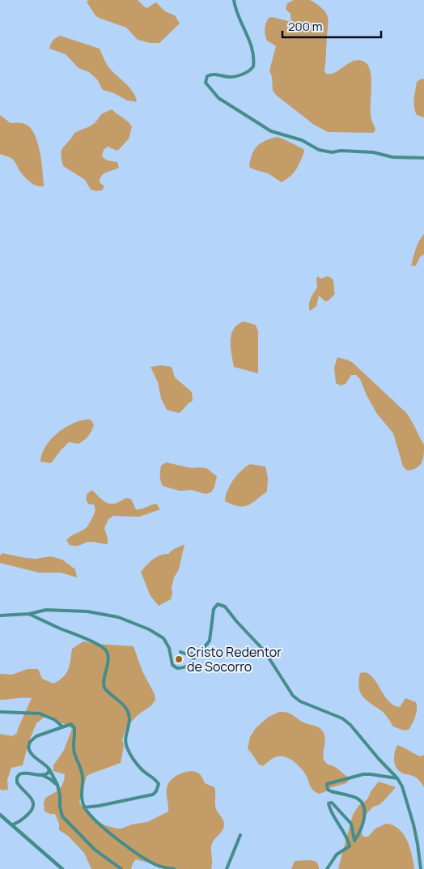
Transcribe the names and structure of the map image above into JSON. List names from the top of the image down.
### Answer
{
  "places": ["Cristo Redentor de Socorro"],
  "scale_bar": "200 m"
}
